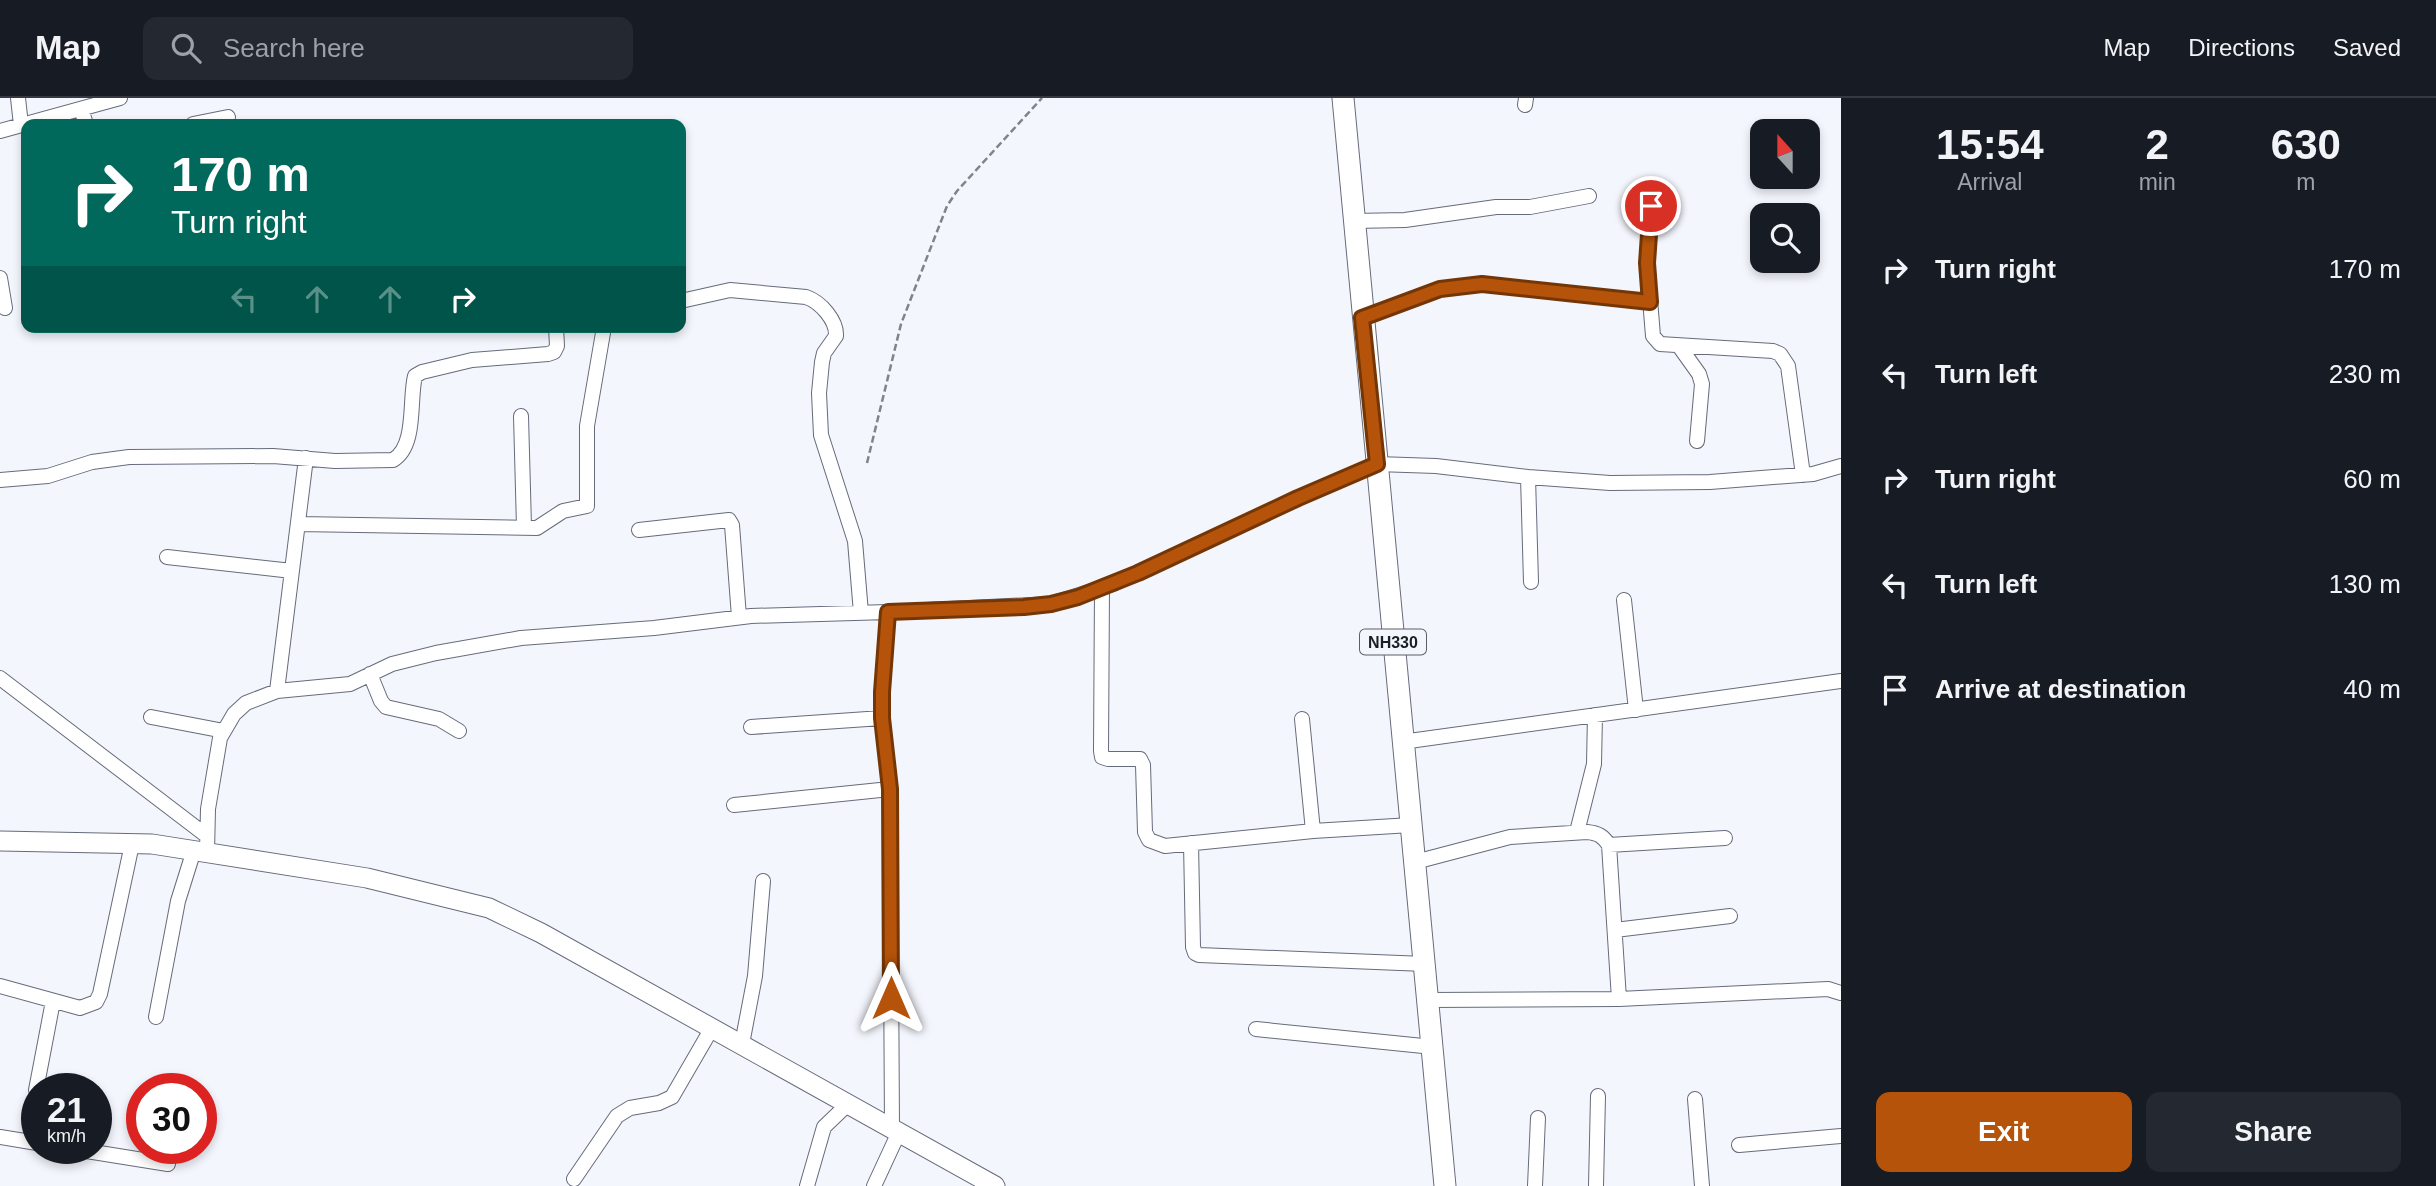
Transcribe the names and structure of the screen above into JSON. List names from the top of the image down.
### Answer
{
  "streets": {
    "highway": ["NH330"]
  },
  "north": "top",
  "page": {
    "header": "Map",
    "search": "Search here",
    "nav": ["Map", "Directions", "Saved"],
    "eta": [
      "15:54",
      "Arrival",
      "2",
      "min",
      "630",
      "m"
    ],
    "turn": ["170 m", "Turn right"],
    "list": [
      {
        "name": "Turn right",
        "value": "170 m"
      },
      {
        "name": "Turn left",
        "value": "230 m"
      },
      {
        "name": "Turn right",
        "value": "60 m"
      },
      {
        "name": "Turn left",
        "value": "130 m"
      },
      {
        "name": "Arrive at destination",
        "value": "40 m"
      }
    ],
    "speed": "21 km/h",
    "limit": "30",
    "buttons": ["Exit", "Share"]
  }
}
